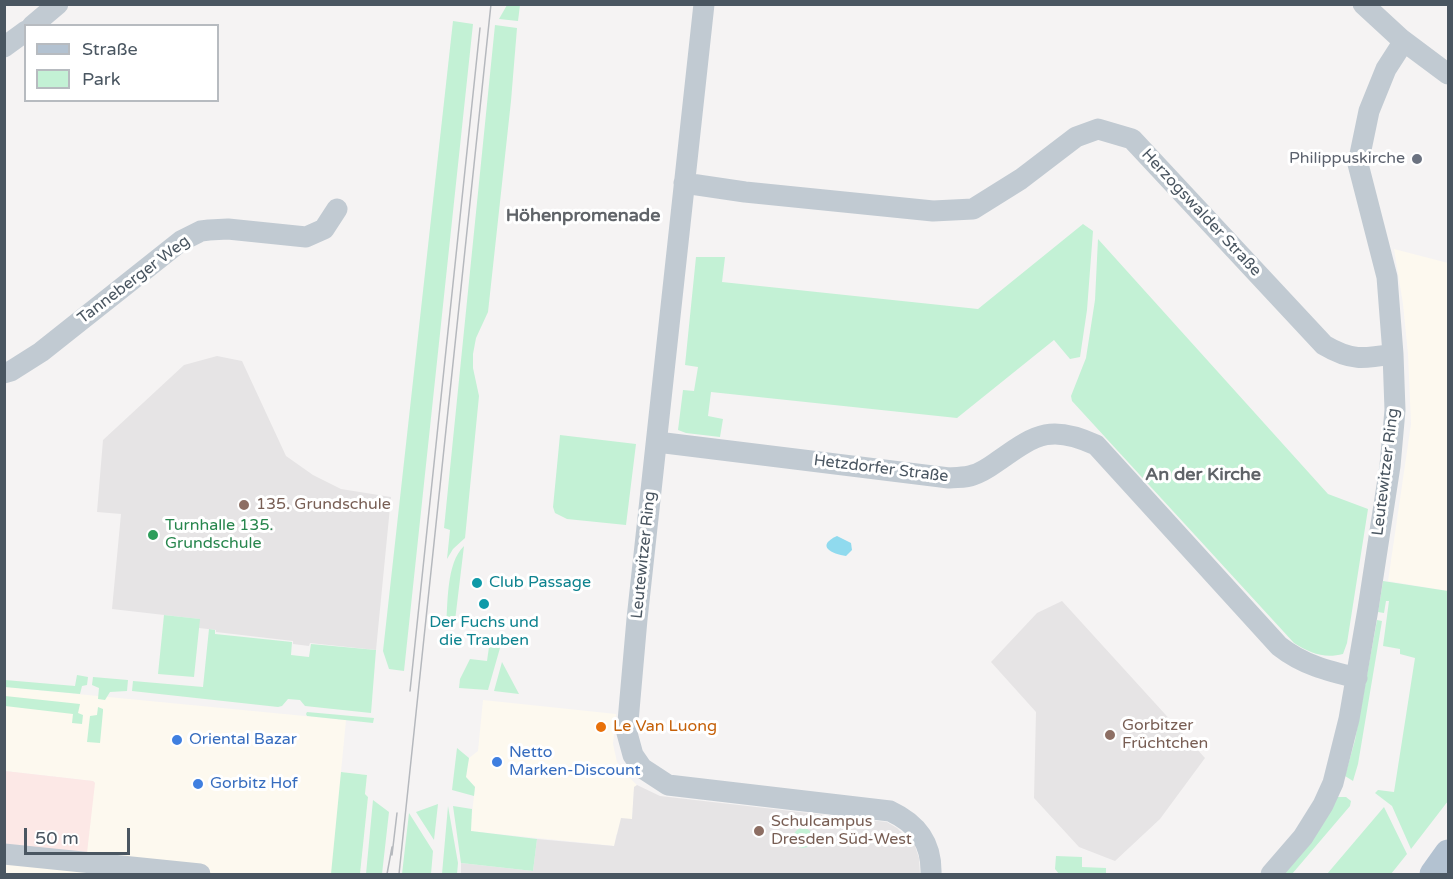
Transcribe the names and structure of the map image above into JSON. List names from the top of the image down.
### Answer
{
  "streets": {
    "street": [
      "Herzogswalder Straße",
      "Tanneberger Weg",
      "Hetzdorfer Straße",
      "Leutewitzer Ring"
    ]
  },
  "crossings": [
    ["Herzogswalder Straße", "Leutewitzer Ring"],
    ["Hetzdorfer Straße", "Leutewitzer Ring"]
  ],
  "districts": ["Höhenpromenade", "An der Kirche"],
  "places": [
    "Philippuskirche",
    "135. Grundschule",
    "Turnhalle 135. Grundschule",
    "Club Passage",
    "Der Fuchs und die Trauben",
    "Le Van Luong",
    "Gorbitzer Früchtchen",
    "Oriental Bazar",
    "Netto Marken-Discount",
    "Gorbitz Hof",
    "Schulcampus Dresden Süd-West"
  ],
  "legend": ["Straße", "Park"],
  "scale_bar": "50 m"
}
